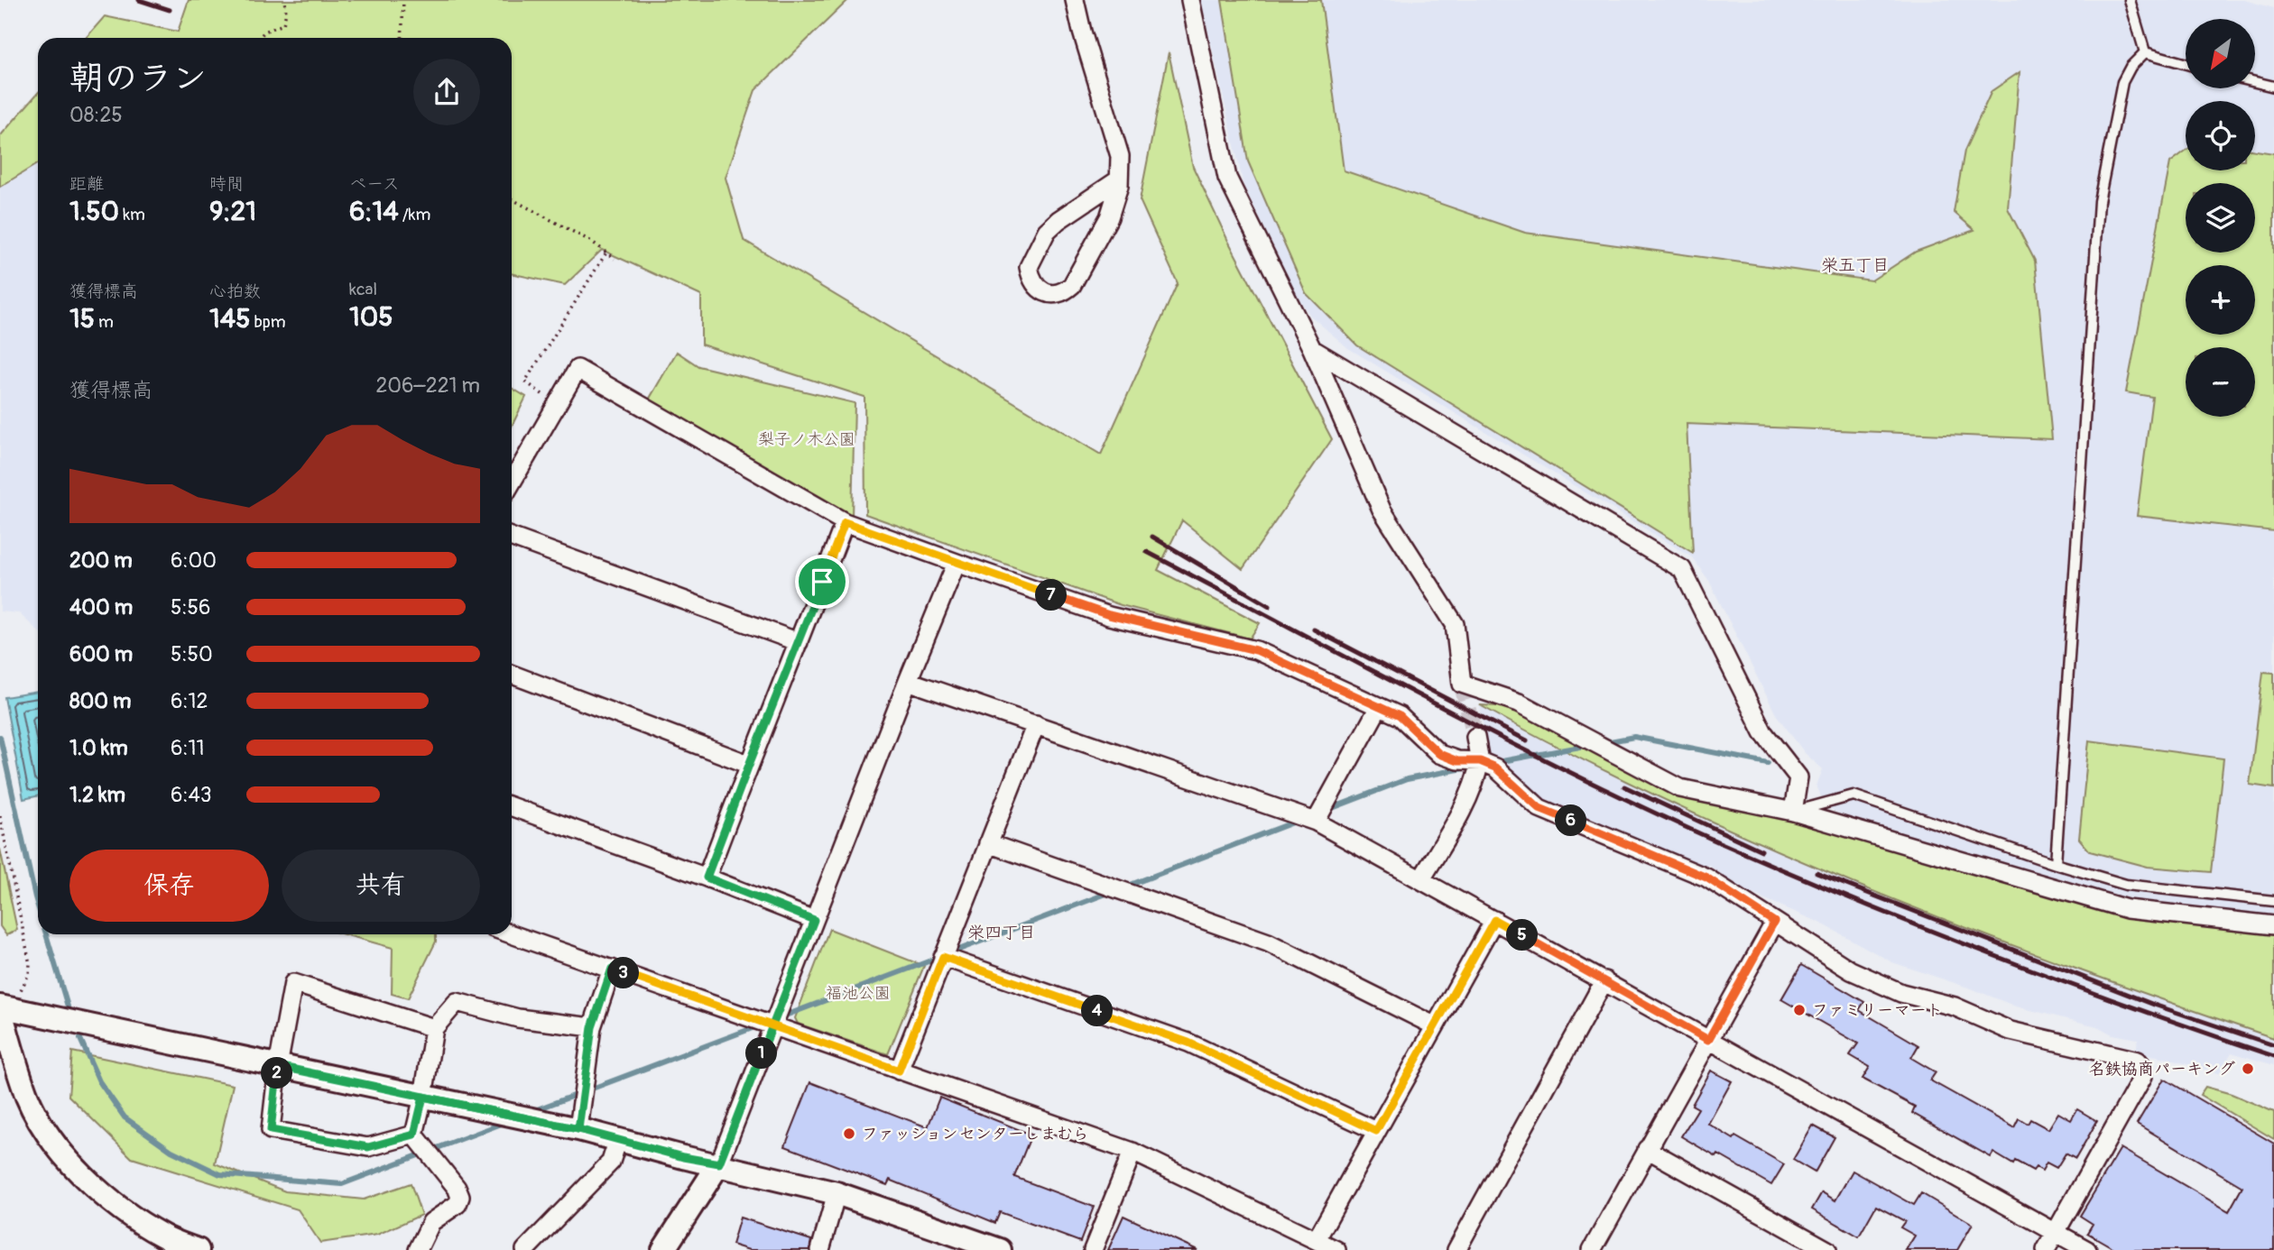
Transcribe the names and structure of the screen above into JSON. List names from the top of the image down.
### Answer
{
  "districts": ["栄五丁目", "栄四丁目"],
  "parks": ["梨子ノ木公園", "福池公園"],
  "places": ["ファミリーマート", "名鉄協商パーキング", "ファッションセンターしまむら"],
  "north": "bottom left",
  "page": {
    "map_buttons": ["+", "−"],
    "heading": ["朝のラン", "08:25"],
    "stats": [
      ["距離", "1.50 km"],
      ["時間", "9:21"],
      ["ペース", "6:14 /km"],
      ["獲得標高", "15 m"],
      ["心拍数", "145 bpm"],
      ["kcal", "105"]
    ],
    "chart": ["獲得標高", "206–221 m"],
    "list": [
      {
        "name": "200 m",
        "note": "6:00"
      },
      {
        "name": "400 m",
        "note": "5:56"
      },
      {
        "name": "600 m",
        "note": "5:50"
      },
      {
        "name": "800 m",
        "note": "6:12"
      },
      {
        "name": "1.0 km",
        "note": "6:11"
      },
      {
        "name": "1.2 km",
        "note": "6:43"
      }
    ],
    "pins": [
      "7",
      "6",
      "5",
      "3",
      "4",
      "1",
      "2"
    ],
    "buttons": ["保存", "共有"]
  }
}
